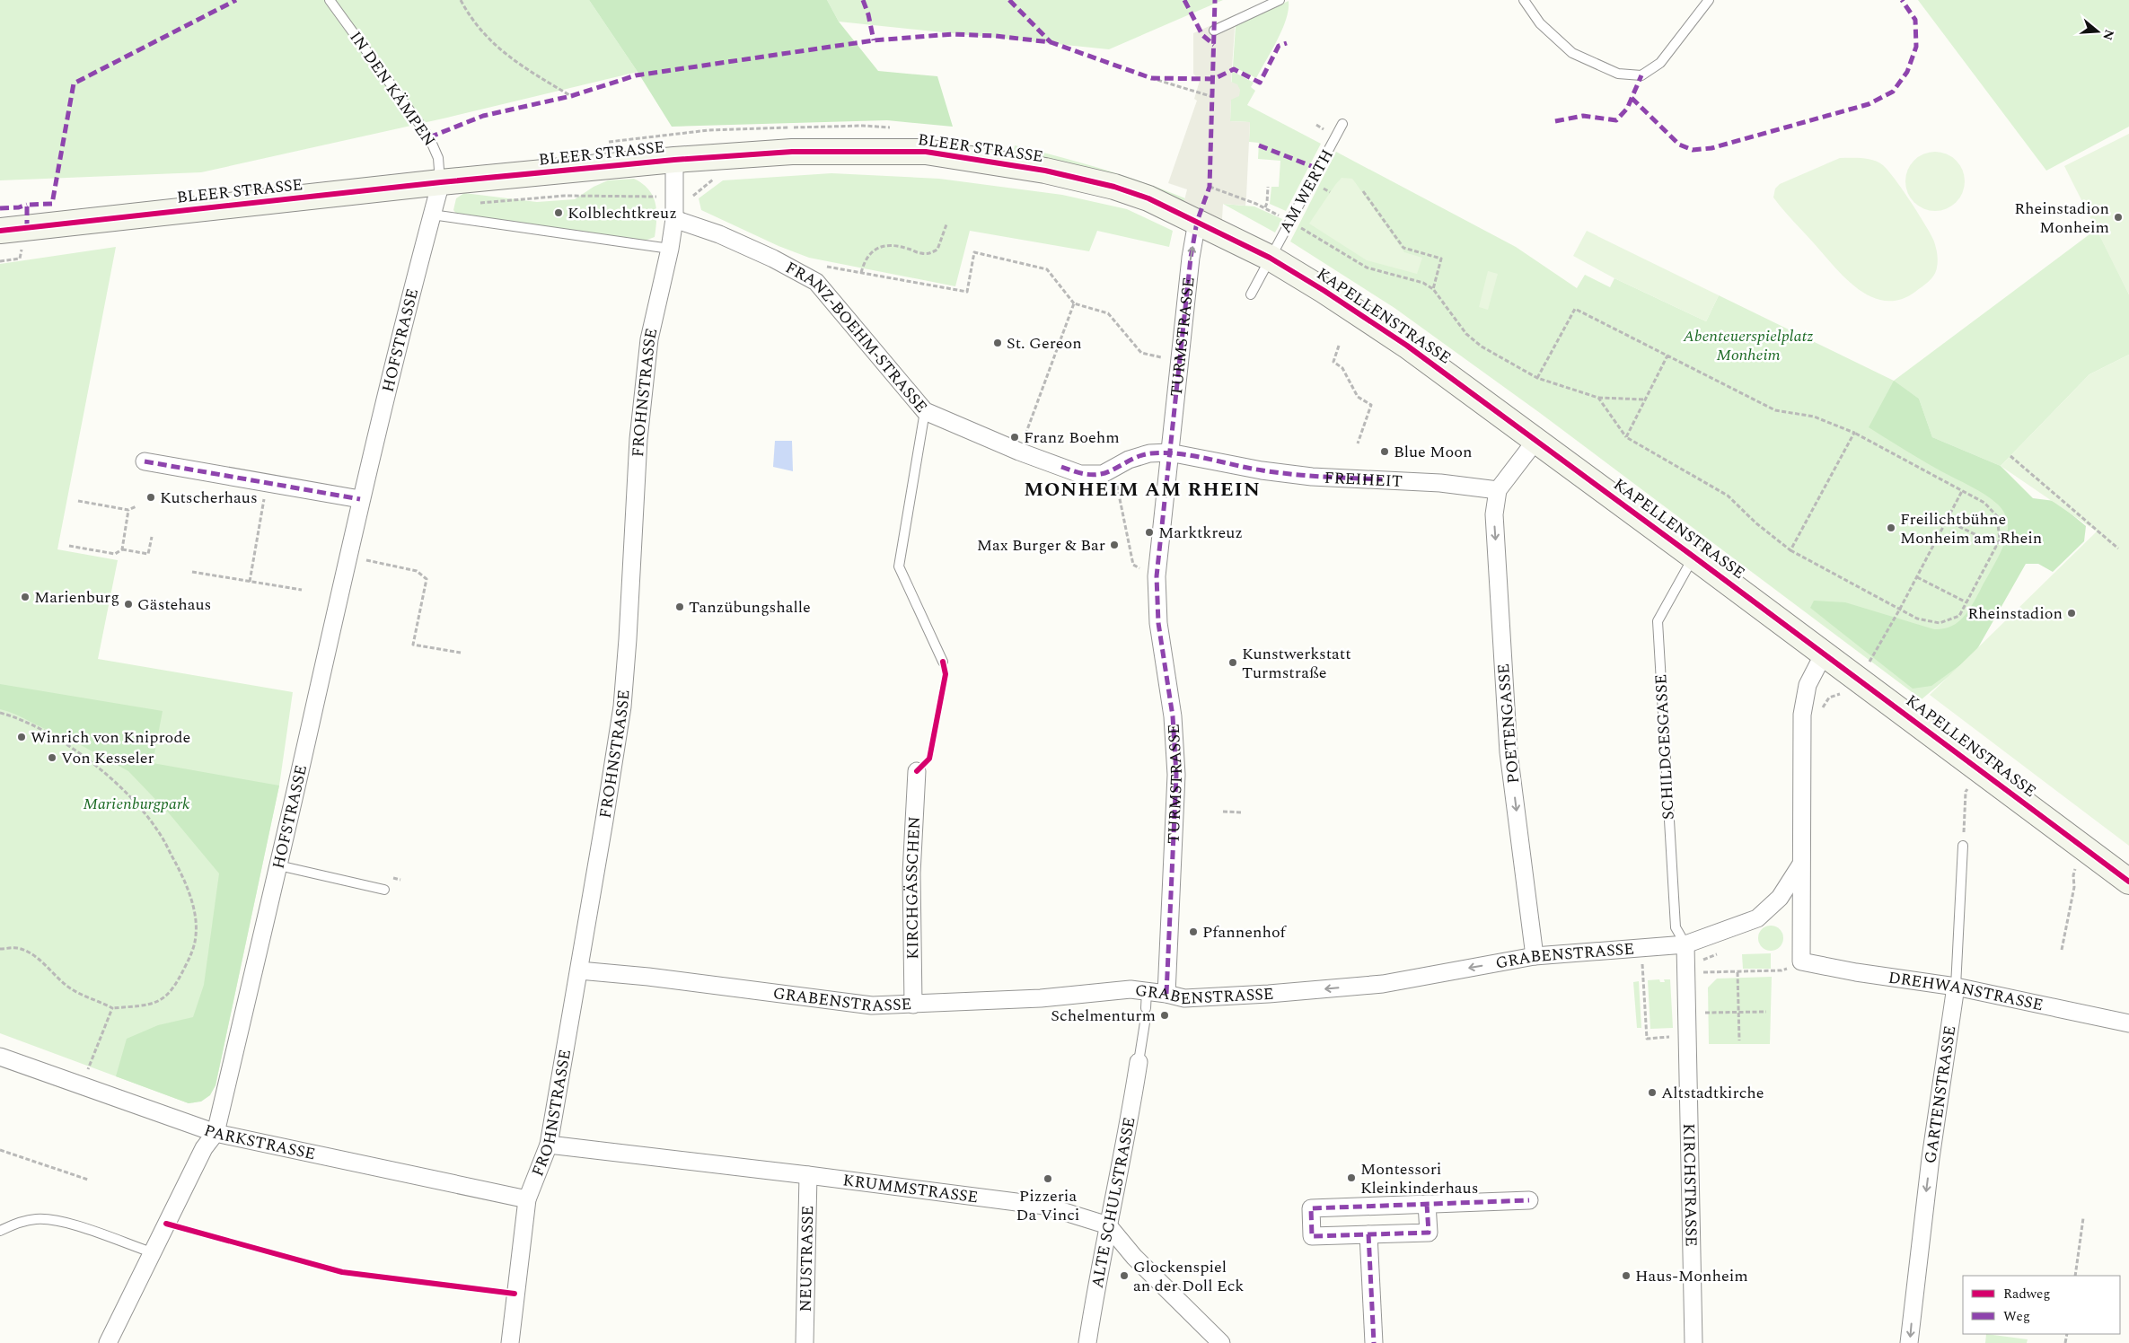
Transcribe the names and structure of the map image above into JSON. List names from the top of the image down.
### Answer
{
  "streets": {
    "street": [
      "BLEER STRASSE",
      "KAPELLENSTRASSE",
      "TURMSTRASSE",
      "FRANZ-BOEHM-STRASSE",
      "HOFSTRASSE",
      "FROHNSTRASSE",
      "FREIHEIT",
      "POETENGASSE",
      "KIRCHGÄSSCHEN",
      "GRABENSTRASSE",
      "DREHWANSTRASSE",
      "GARTENSTRASSE",
      "PARKSTRASSE",
      "KIRCHSTRASSE",
      "KRUMMSTRASSE",
      "ALTE SCHULSTRASSE",
      "NEUSTRASSE"
    ],
    "lane": ["IN DEN KÄMPEN", "AM WERTH", "SCHILDGESGASSE"]
  },
  "crossings": [
    ["IN DEN KÄMPEN", "BLEER STRASSE"],
    ["IN DEN KÄMPEN", "HOFSTRASSE"],
    ["BLEER STRASSE", "KAPELLENSTRASSE"],
    ["BLEER STRASSE", "TURMSTRASSE"],
    ["BLEER STRASSE", "HOFSTRASSE"],
    ["BLEER STRASSE", "FROHNSTRASSE"],
    ["AM WERTH", "KAPELLENSTRASSE"],
    ["KAPELLENSTRASSE", "TURMSTRASSE"],
    ["KAPELLENSTRASSE", "SCHILDGESGASSE"],
    ["TURMSTRASSE", "FREIHEIT"],
    ["TURMSTRASSE", "GRABENSTRASSE"],
    ["FRANZ-BOEHM-STRASSE", "FROHNSTRASSE"],
    ["HOFSTRASSE", "PARKSTRASSE"],
    ["FROHNSTRASSE", "GRABENSTRASSE"],
    ["FROHNSTRASSE", "PARKSTRASSE"],
    ["FROHNSTRASSE", "KRUMMSTRASSE"],
    ["FREIHEIT", "POETENGASSE"],
    ["POETENGASSE", "GRABENSTRASSE"],
    ["SCHILDGESGASSE", "GRABENSTRASSE"],
    ["SCHILDGESGASSE", "KIRCHSTRASSE"],
    ["KIRCHGÄSSCHEN", "GRABENSTRASSE"],
    ["GRABENSTRASSE", "KIRCHSTRASSE"],
    ["DREHWANSTRASSE", "GARTENSTRASSE"],
    ["KRUMMSTRASSE", "ALTE SCHULSTRASSE"],
    ["KRUMMSTRASSE", "NEUSTRASSE"]
  ],
  "one_way": ["POETENGASSE", "GARTENSTRASSE"],
  "districts": ["MONHEIM AM RHEIN"],
  "parks": ["Abenteuerspielplatz Monheim", "Marienburgpark"],
  "places": [
    "Kolblechtkreuz",
    "Rheinstadion Monheim",
    "St. Gereon",
    "Franz Boehm",
    "Blue Moon",
    "Kutscherhaus",
    "Freilichtbühne Monheim am Rhein",
    "Marktkreuz",
    "Max Burger & Bar",
    "Marienburg",
    "Gästehaus",
    "Tanzübungshalle",
    "Rheinstadion",
    "Kunstwerkstatt Turmstraße",
    "Winrich von Kniprode",
    "Von Kesseler",
    "Pfannenhof",
    "Schelmenturm",
    "Altstadtkirche",
    "Montessori Kleinkinderhaus",
    "Pizzeria Da Vinci",
    "Glockenspiel an der Doll Eck",
    "Haus-Monheim"
  ],
  "legend": ["Radweg", "Weg"],
  "north": "right"
}
